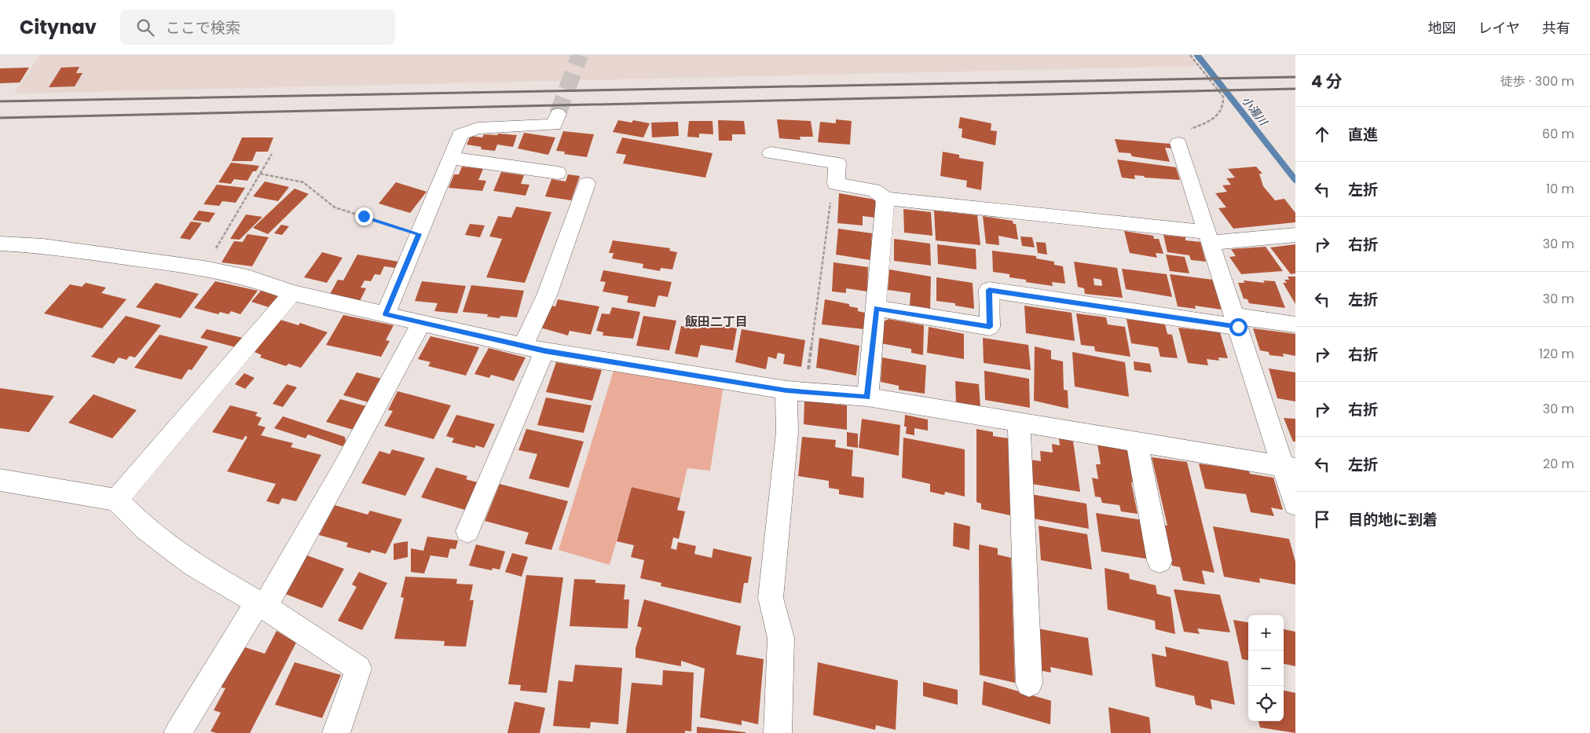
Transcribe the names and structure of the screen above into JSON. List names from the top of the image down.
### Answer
{
  "districts": ["飯田二丁目"],
  "water": ["小湯川"],
  "page": {
    "header": "Citynav",
    "search": "ここで検索",
    "nav": ["地図", "レイヤ", "共有"],
    "heading": ["4 分", "徒歩 · 300 m"],
    "list": [
      ["直進", "60 m"],
      ["左折", "10 m"],
      ["右折", "30 m"],
      ["左折", "30 m"],
      ["右折", "120 m"],
      ["右折", "30 m"],
      ["左折", "20 m"],
      "目的地に到着"
    ],
    "map_buttons": ["+", "−"]
  }
}
